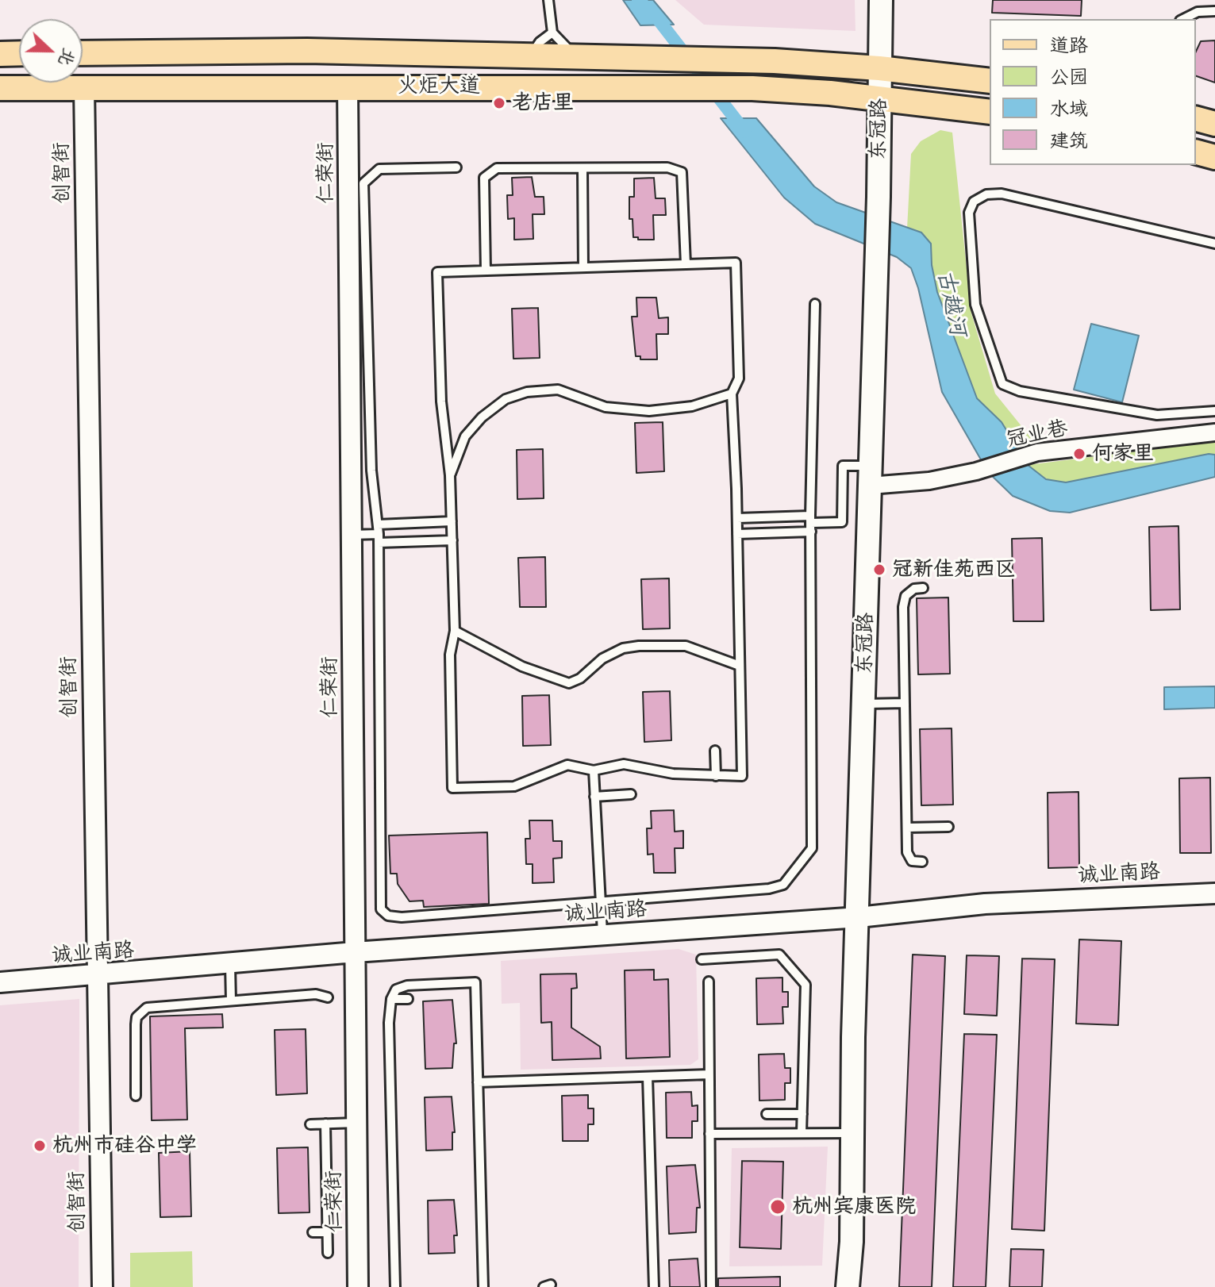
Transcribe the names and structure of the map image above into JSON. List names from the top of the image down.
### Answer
{
  "streets": {
    "main road": ["火炬大道", "东冠路"],
    "street": [
      "创智街",
      "仁荣街",
      "冠业巷",
      "诚业南路"
    ]
  },
  "crossings": [
    ["火炬大道", "东冠路"],
    ["火炬大道", "创智街"],
    ["火炬大道", "仁荣街"],
    ["东冠路", "冠业巷"],
    ["东冠路", "诚业南路"],
    ["创智街", "诚业南路"],
    ["仁荣街", "诚业南路"]
  ],
  "water": ["古越河"],
  "places": [
    "老店里",
    "何家里",
    "冠新佳苑西区",
    "杭州市硅谷中学",
    "杭州宾康医院"
  ],
  "legend": [
    "道路",
    "公园",
    "水域",
    "建筑"
  ],
  "north": "right"
}
